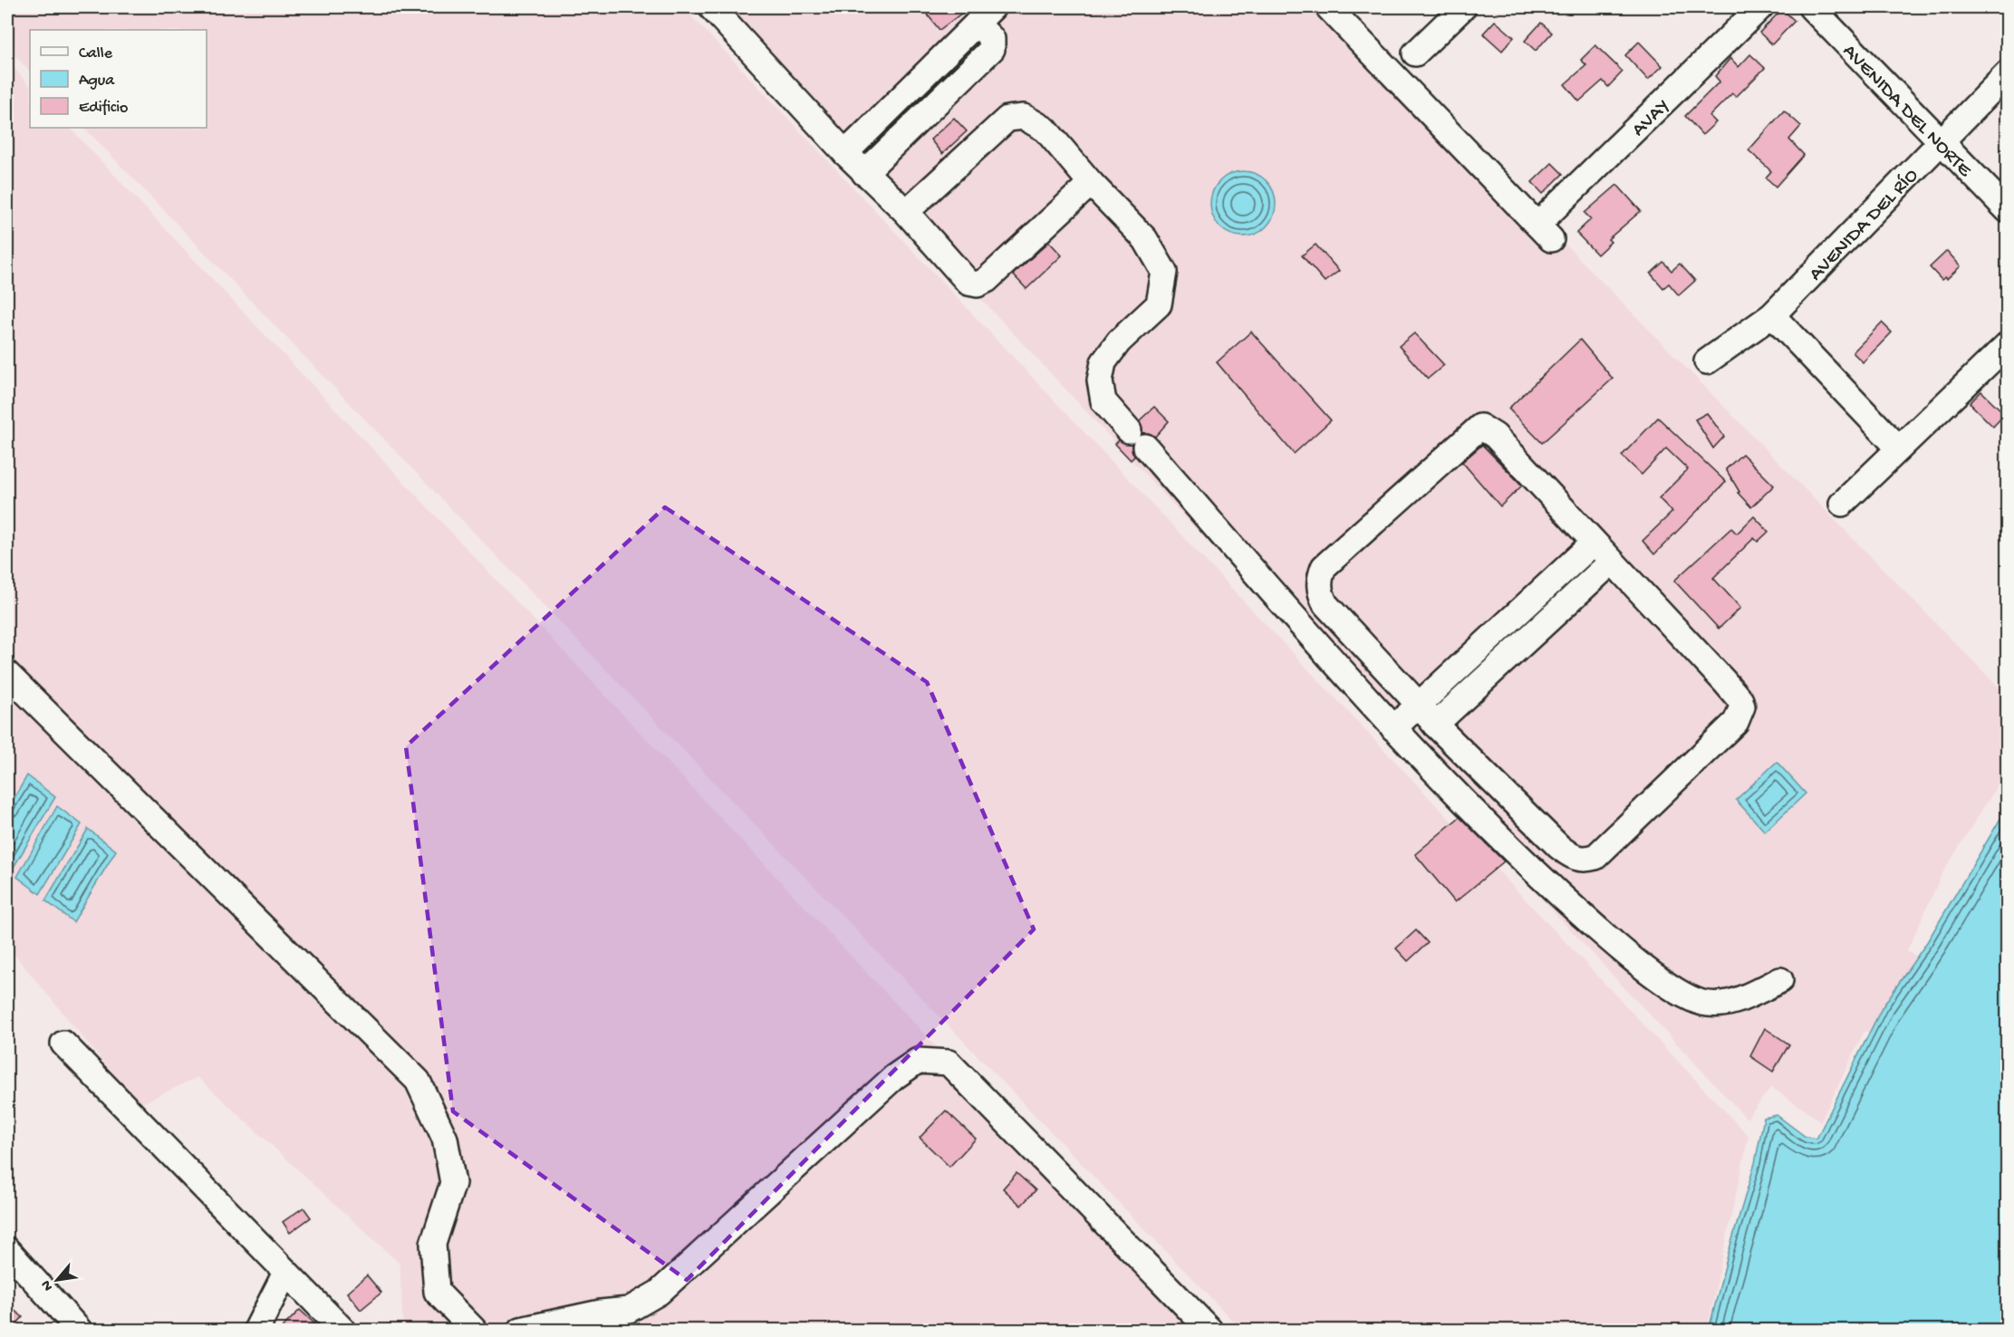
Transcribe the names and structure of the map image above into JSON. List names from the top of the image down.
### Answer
{
  "streets": {
    "street": ["AVENIDA DEL NORTE", "AVAY", "AVENIDA DEL RÍO"]
  },
  "crossings": [
    ["AVENIDA DEL NORTE", "AVENIDA DEL RÍO"]
  ],
  "legend": ["Calle", "Agua", "Edificio"],
  "north": "bottom left"
}
